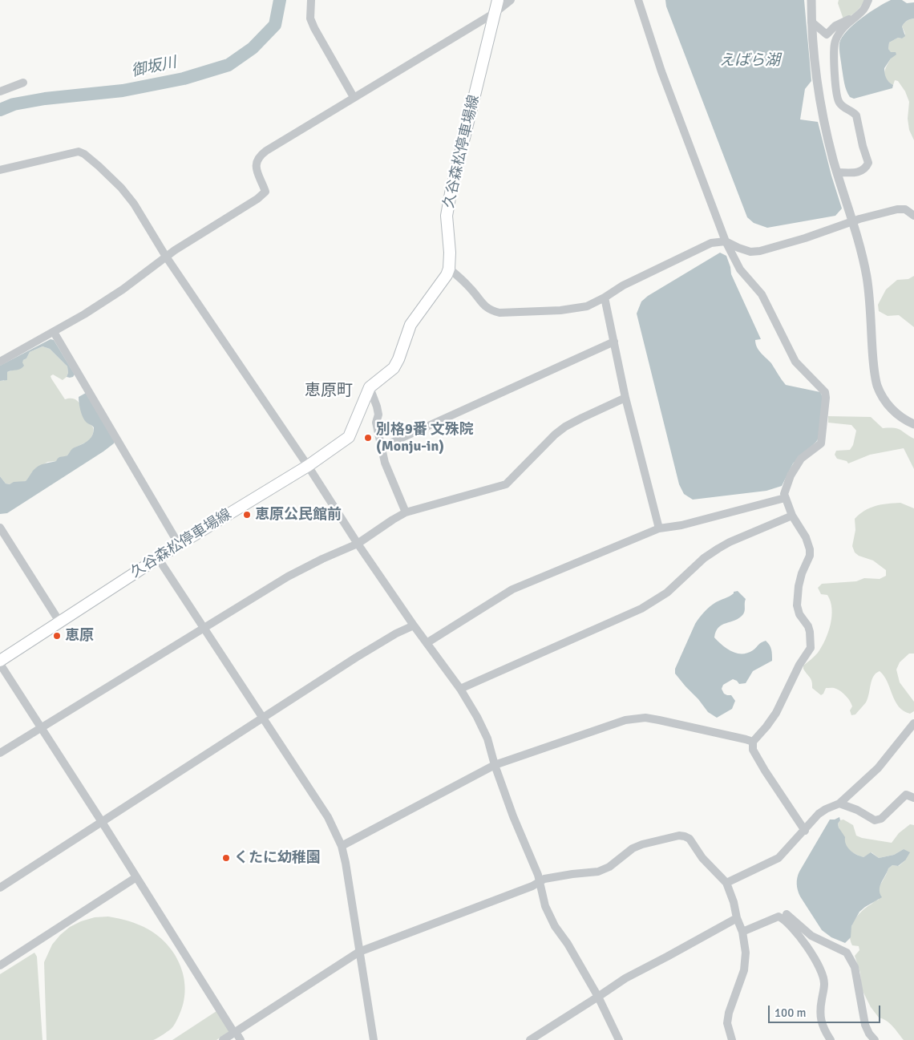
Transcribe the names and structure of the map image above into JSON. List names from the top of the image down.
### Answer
{
  "streets": {
    "main road": ["久谷森松停車場線"]
  },
  "districts": ["恵原町"],
  "water": ["えばら湖", "御坂川"],
  "places": [
    "別格9番 文殊院 (Monju-in)",
    "恵原公民館前",
    "恵原",
    "くたに幼稚園"
  ],
  "scale_bar": "100 m"
}
